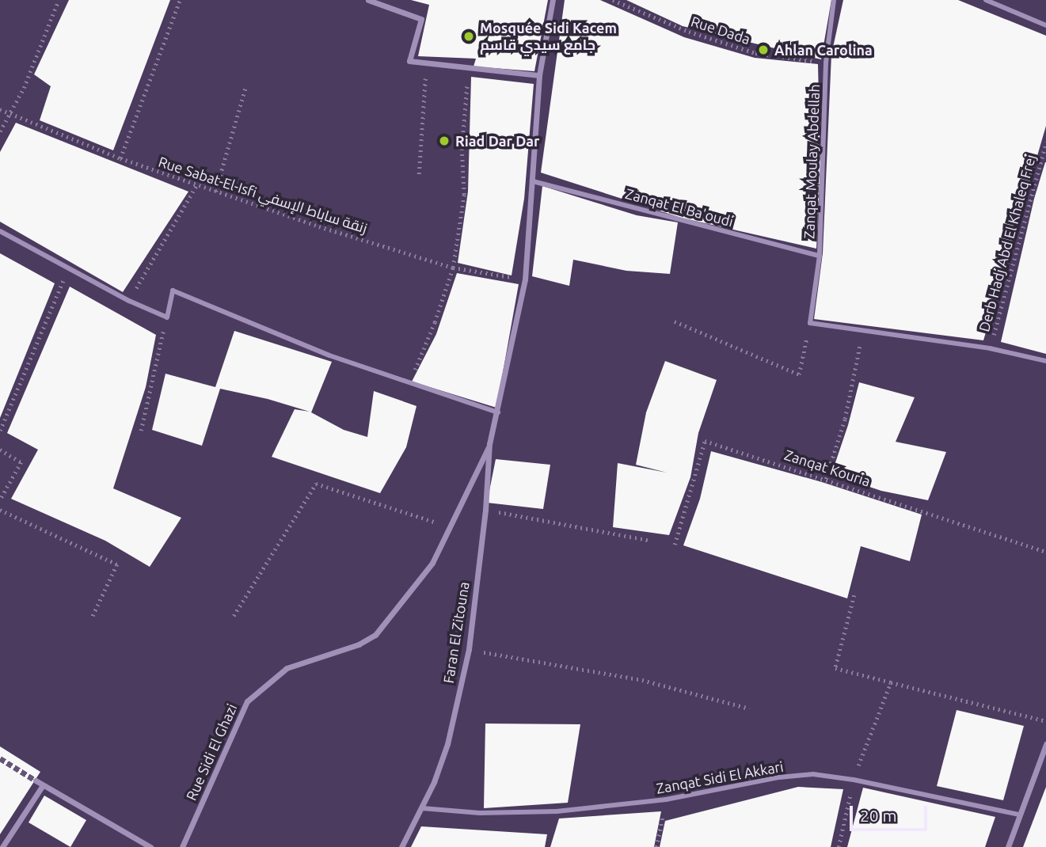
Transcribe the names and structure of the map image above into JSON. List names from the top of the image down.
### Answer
{
  "streets": {
    "street": [
      "Zanqat Moulay Abdellah",
      "Zanqat El Ba'oudi",
      "Faran El Zitouna",
      "Rue Sidi El Ghazi",
      "Zanqat Sidi El Akkari"
    ],
    "path": [
      "Rue Dada",
      "Rue Sabat-El-Isfi زنقة ساباط الإسفي",
      "Derb Hadj Abd El Khaleq Frej",
      "Zanqat Kouria"
    ]
  },
  "crossings": [
    ["Rue Dada", "Zanqat Moulay Abdellah"],
    ["Zanqat Moulay Abdellah", "Zanqat El Ba'oudi"],
    ["Faran El Zitouna", "Rue Sidi El Ghazi"],
    ["Faran El Zitouna", "Zanqat Sidi El Akkari"]
  ],
  "places": ["Mosquée Sidi Kacem جامع سيدي قاسم", "Ahlan Carolina", "Riad Dar Dar"],
  "scale_bar": "20 m"
}
